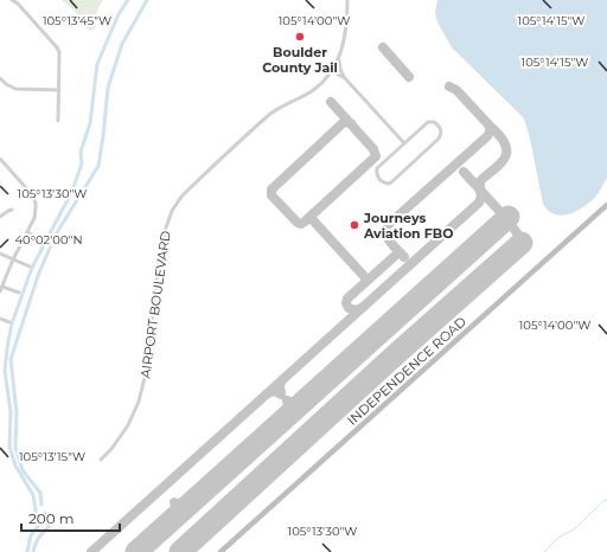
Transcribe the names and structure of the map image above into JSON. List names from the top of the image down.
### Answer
{
  "streets": {
    "street": ["AIRPORT BOULEVARD", "INDEPENDENCE ROAD"]
  },
  "places": ["Boulder County Jail", "Journeys Aviation FBO"],
  "scale_bar": "200 m",
  "coordinates": [
    "105°13'45\"W",
    "105°14'00\"W",
    "105°14'15\"W",
    "105°13'30\"W",
    "40°02'00\"N",
    "105°13'15\"W"
  ]
}
